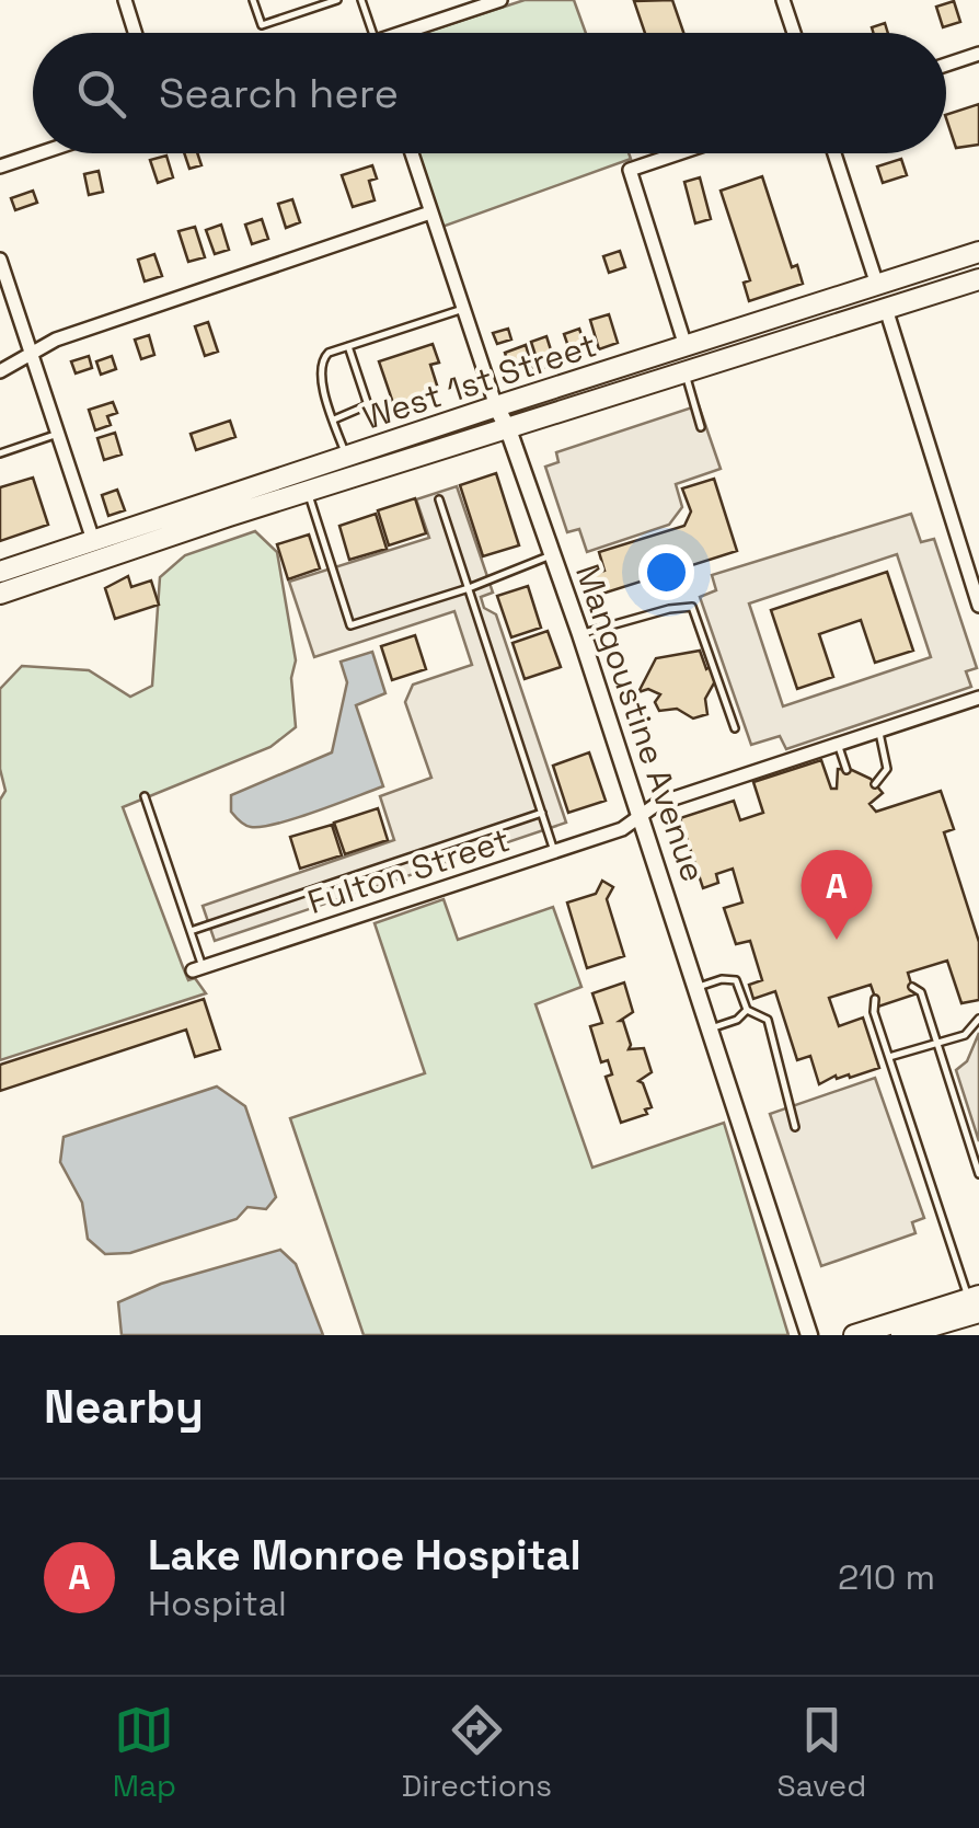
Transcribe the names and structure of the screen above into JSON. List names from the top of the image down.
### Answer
{
  "streets": {
    "main road": ["West 1st Street"],
    "street": ["Mangoustine Avenue", "Fulton Street"]
  },
  "crossings": [
    ["West 1st Street", "Mangoustine Avenue"],
    ["Mangoustine Avenue", "Fulton Street"]
  ],
  "page": {
    "search": "Search here",
    "pins": "A",
    "heading": "Nearby",
    "list": [
      {
        "mark": "A",
        "name": "Lake Monroe Hospital",
        "note": "Hospital",
        "value": "210 m"
      }
    ],
    "nav": ["Map", "Directions", "Saved"]
  }
}
